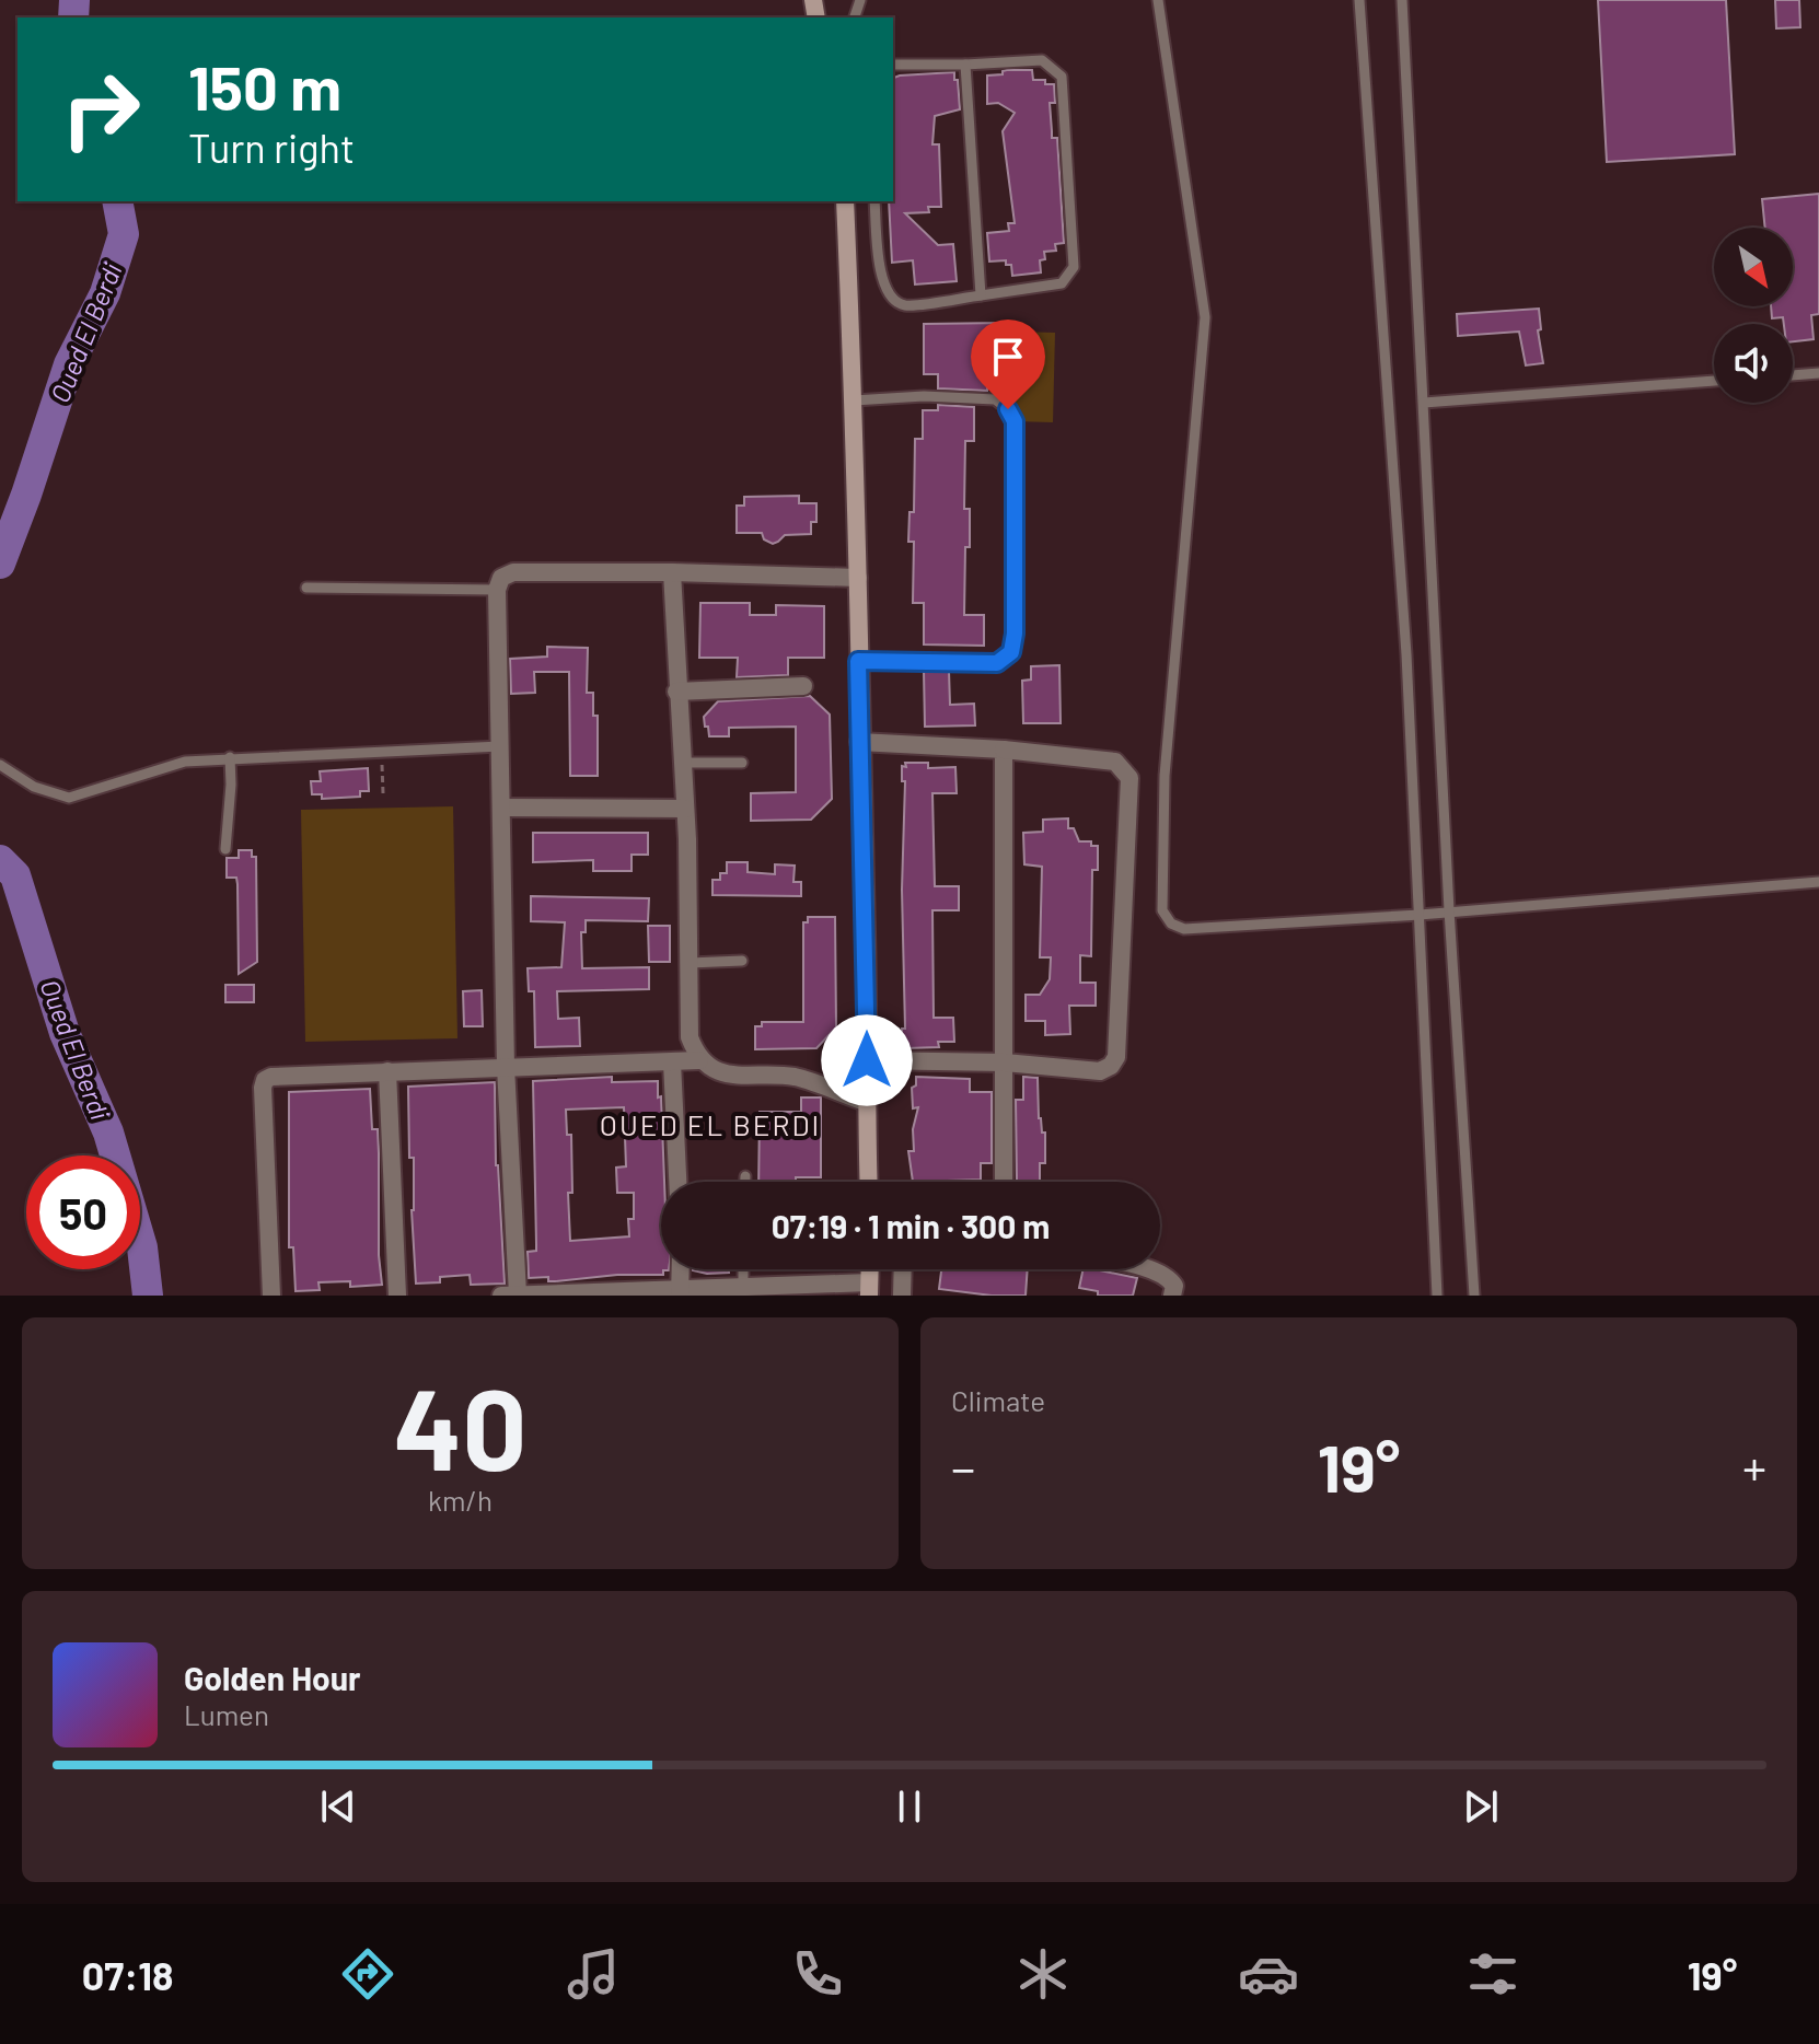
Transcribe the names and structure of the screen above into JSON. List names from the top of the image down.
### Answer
{
  "districts": ["OUED EL BERDI"],
  "water": ["Oued El Berdi"],
  "north": "bottom right",
  "page": {
    "turn": ["150 m", "Turn right"],
    "limit": "50",
    "trip": "07:19 · 1 min · 300 m",
    "tile": [
      ["40", "km/h"],
      "Climate"
    ],
    "heat": ["−", "19°", "+"],
    "song": ["Golden Hour", "Lumen"],
    "tabs": ["07:18", "19°"]
  }
}
